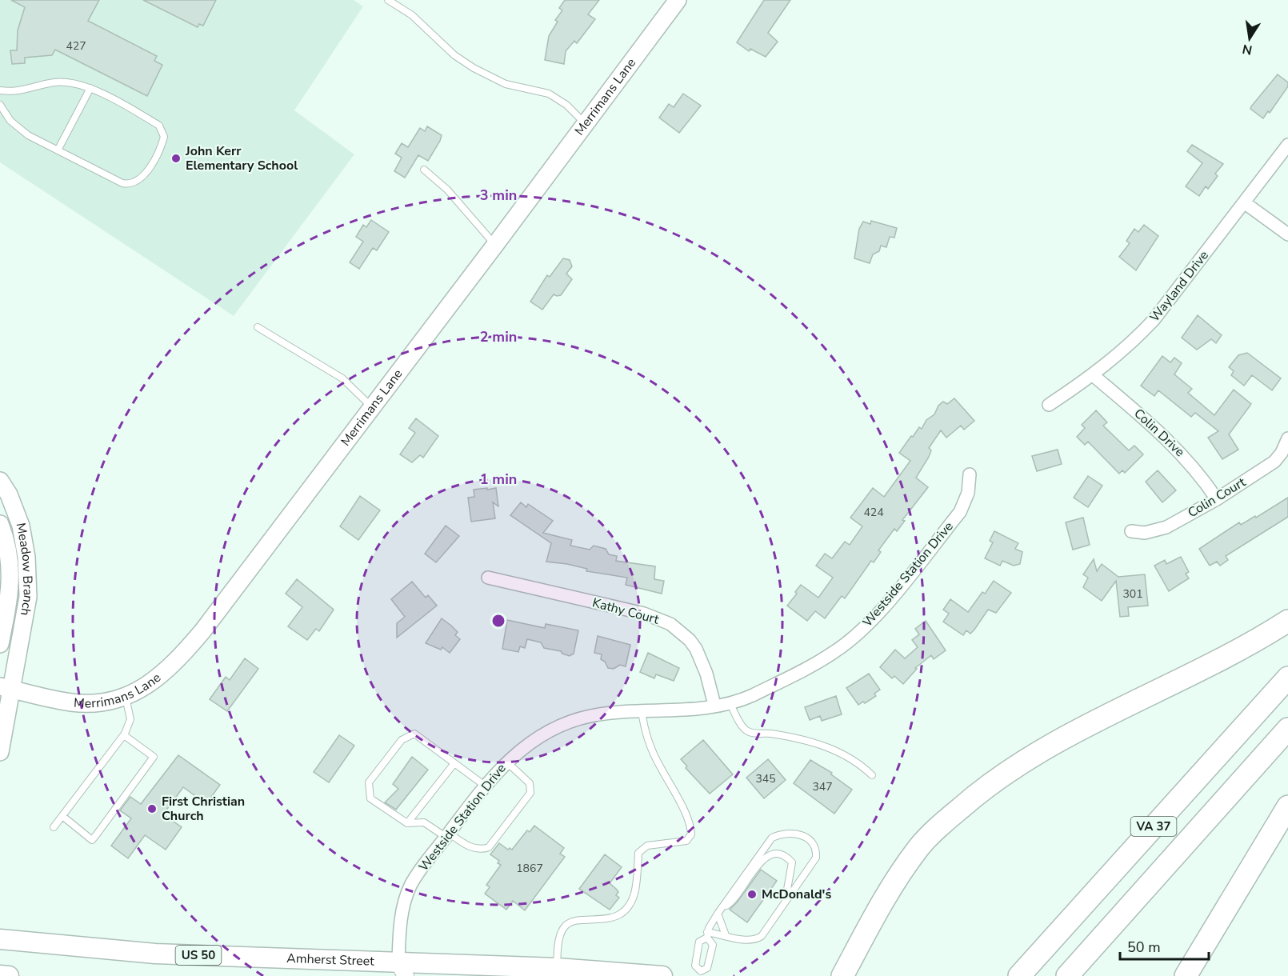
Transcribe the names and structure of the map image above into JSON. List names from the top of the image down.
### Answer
{
  "streets": {
    "highway": ["VA 37"],
    "main road": [
      "Merrimans Lane",
      "Meadow Branch",
      "US 50",
      "Amherst Street"
    ],
    "street": [
      "Wayland Drive",
      "Colin Drive",
      "Colin Court",
      "Westside Station Drive",
      "Kathy Court"
    ]
  },
  "crossings": [
    ["Merrimans Lane", "Meadow Branch"],
    ["Wayland Drive", "Colin Drive"],
    ["Colin Drive", "Colin Court"],
    ["Westside Station Drive", "Kathy Court"],
    ["Westside Station Drive", "Amherst Street"]
  ],
  "places": ["John Kerr Elementary School", "First Christian Church", "McDonald's"],
  "house_numbers": [
    "427",
    "424",
    "301",
    "345",
    "347",
    "1867"
  ],
  "scale_bar": "50 m",
  "north": "bottom",
  "rings": ["3 min", "2 min", "1 min"]
}
